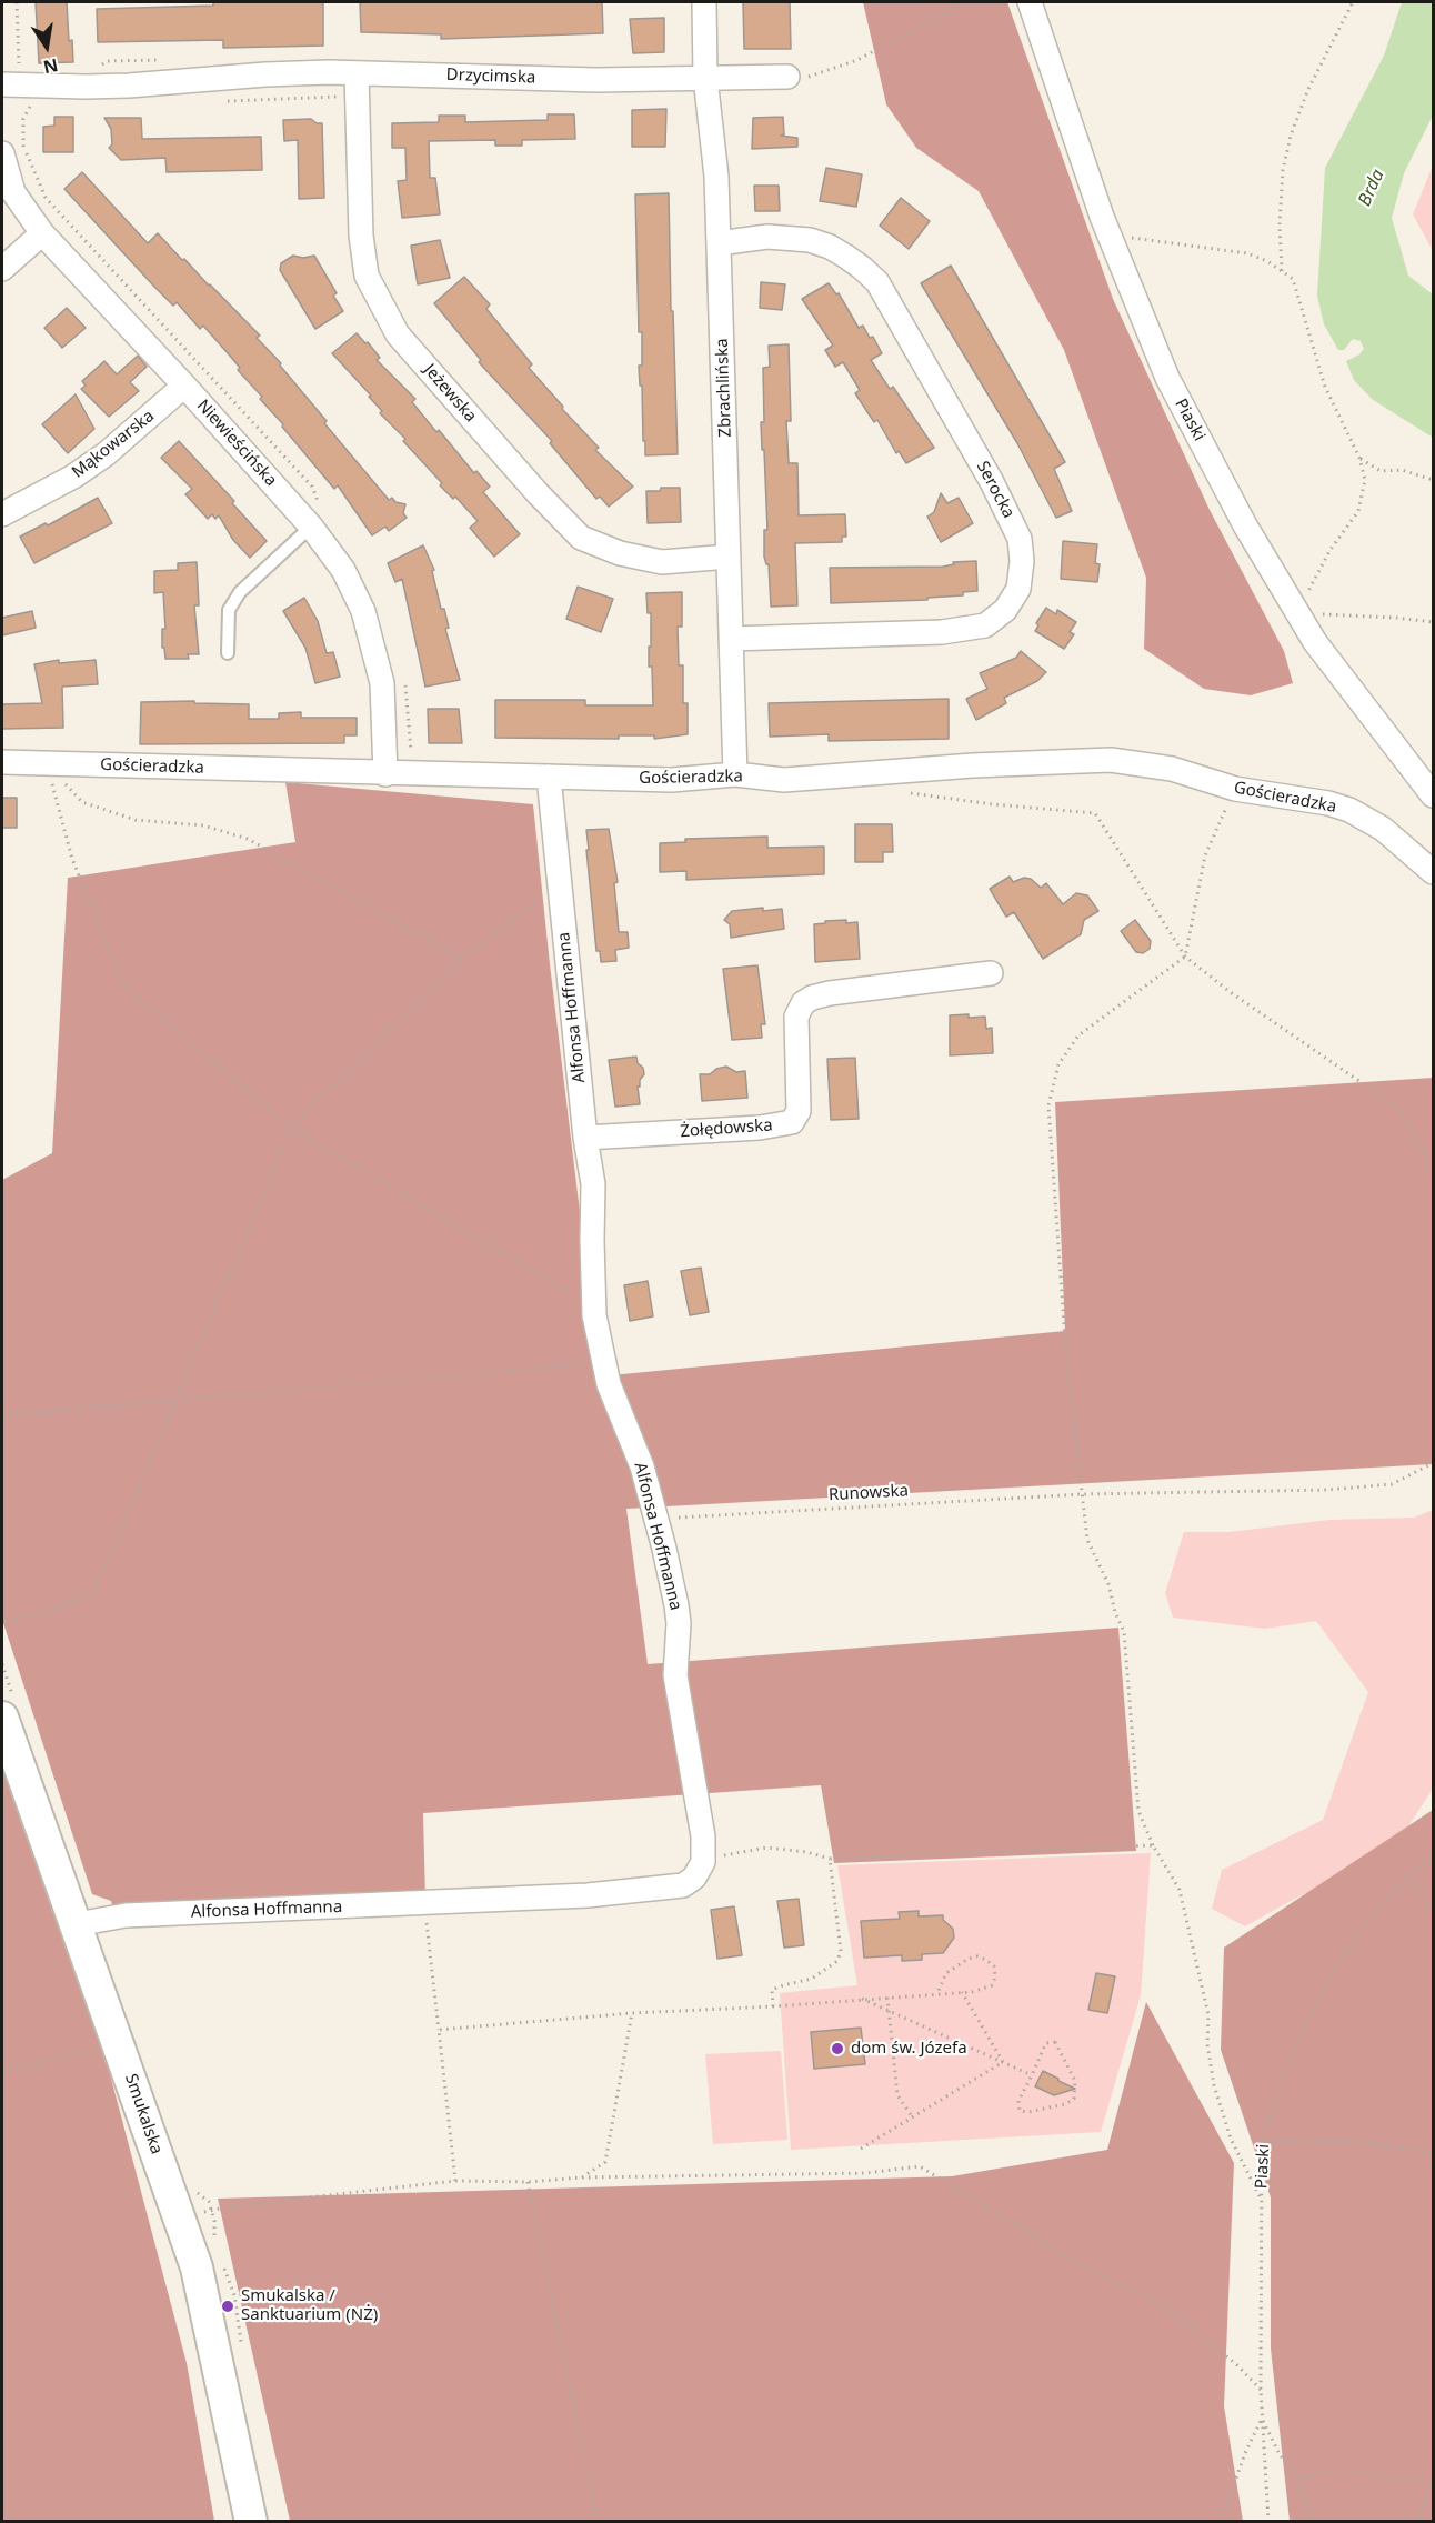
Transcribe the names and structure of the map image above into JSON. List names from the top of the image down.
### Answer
{
  "streets": {
    "street": [
      "Drzycimska",
      "Zbrachlińska",
      "Jeżewska",
      "Piaski",
      "Niewieścińska",
      "Mąkowarska",
      "Serocka",
      "Gościeradzka",
      "Alfonsa Hoffmanna",
      "Żołędowska",
      "Smukalska"
    ],
    "path": ["Runowska"]
  },
  "crossings": [
    ["Drzycimska", "Zbrachlińska"],
    ["Drzycimska", "Jeżewska"],
    ["Zbrachlińska", "Jeżewska"],
    ["Zbrachlińska", "Serocka"],
    ["Zbrachlińska", "Gościeradzka"],
    ["Niewieścińska", "Mąkowarska"],
    ["Niewieścińska", "Gościeradzka"],
    ["Gościeradzka", "Alfonsa Hoffmanna"],
    ["Alfonsa Hoffmanna", "Żołędowska"],
    ["Alfonsa Hoffmanna", "Runowska"],
    ["Alfonsa Hoffmanna", "Smukalska"]
  ],
  "water": ["Brda"],
  "places": ["dom św. Józefa", "Smukalska / Sanktuarium (NŻ)"],
  "north": "bottom"
}
